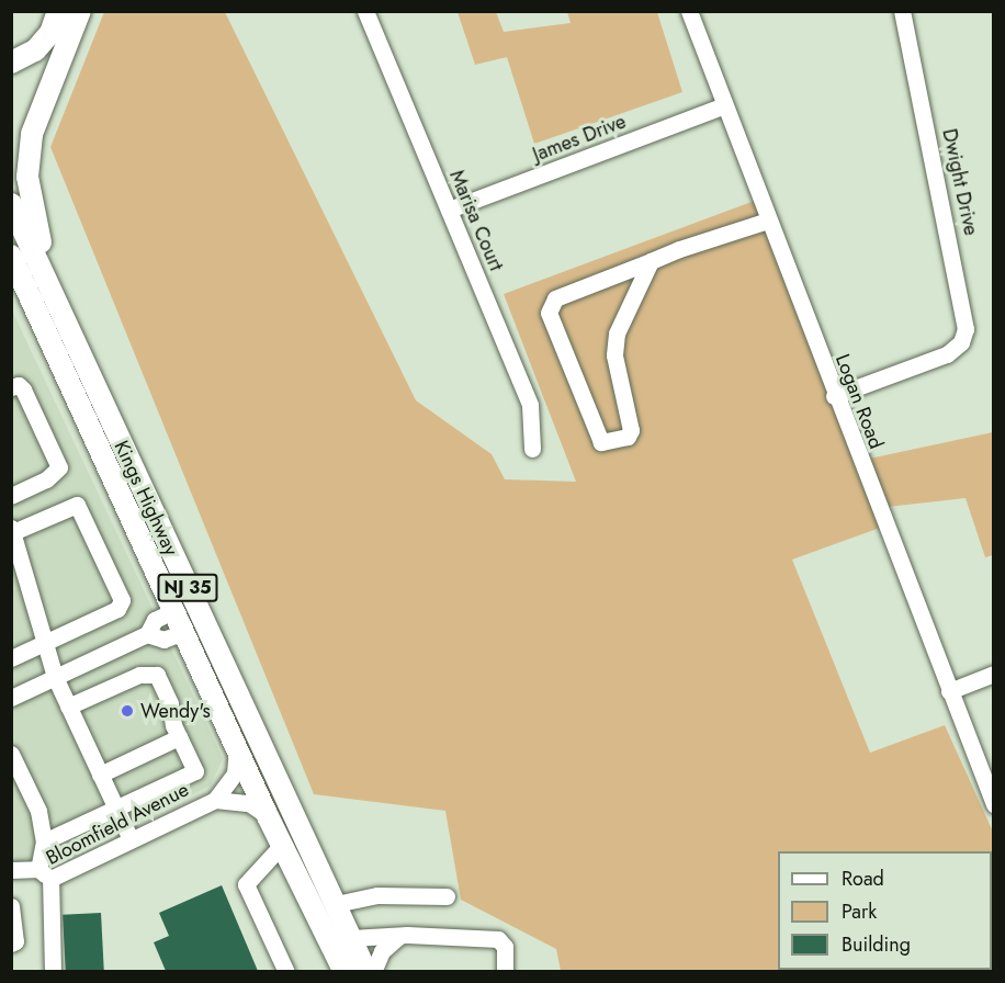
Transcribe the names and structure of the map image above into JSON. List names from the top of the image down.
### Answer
{
  "streets": {
    "main road": ["Kings Highway", "NJ 35"],
    "street": [
      "James Drive",
      "Dwight Drive",
      "Marisa Court",
      "Logan Road",
      "Bloomfield Avenue"
    ]
  },
  "crossings": [
    ["James Drive", "Marisa Court"],
    ["James Drive", "Logan Road"],
    ["Dwight Drive", "Logan Road"],
    ["Kings Highway", "Bloomfield Avenue"]
  ],
  "places": ["Wendy's"],
  "legend": ["Road", "Park", "Building"]
}
